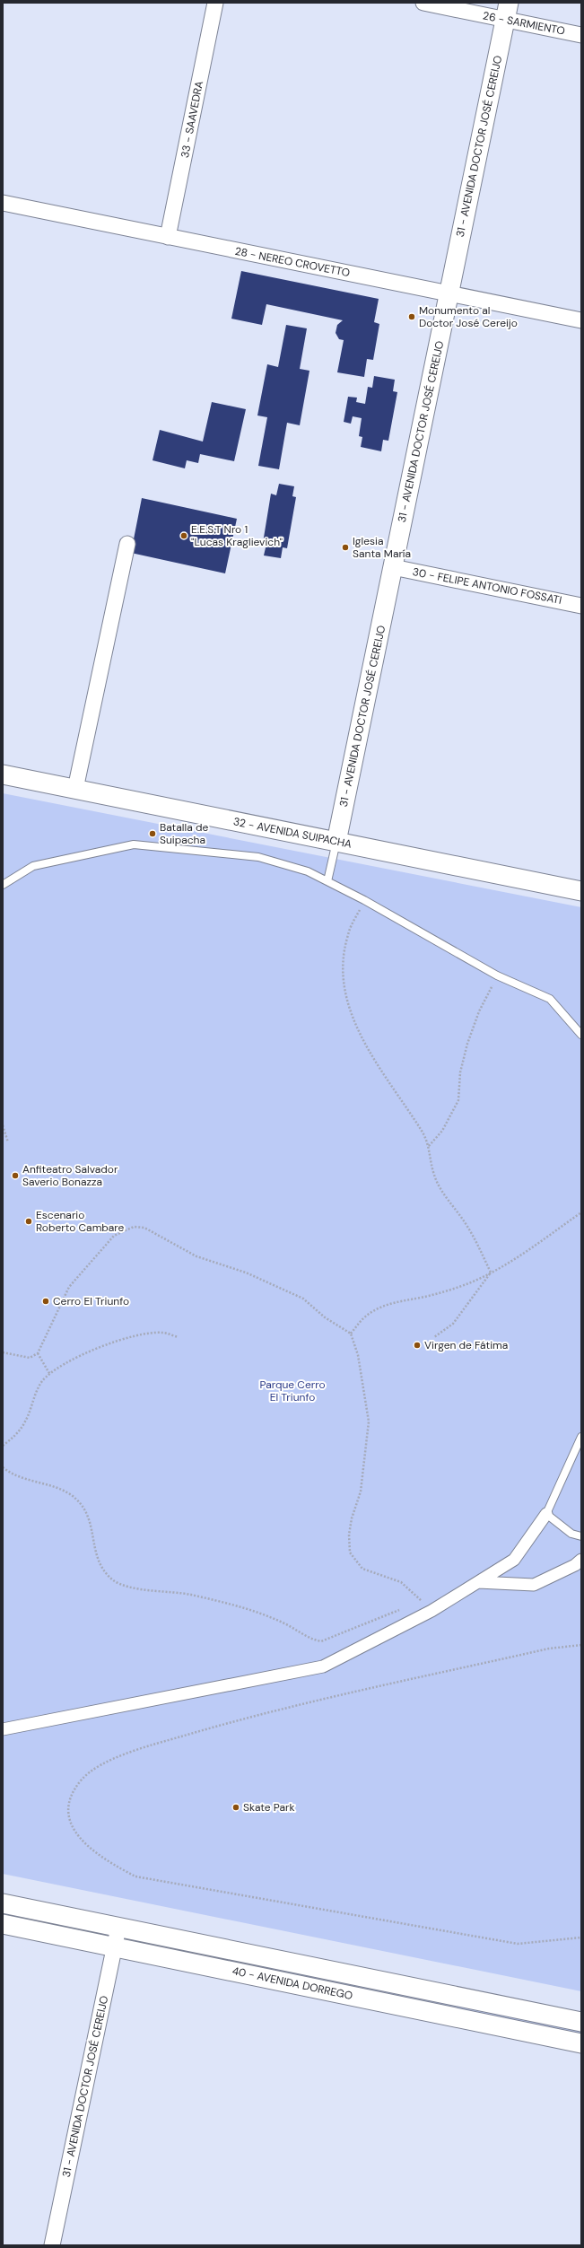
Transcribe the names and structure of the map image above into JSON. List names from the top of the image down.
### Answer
{
  "streets": {
    "street": [
      "26 - SARMIENTO",
      "33 - SAAVEDRA",
      "31 - AVENIDA DOCTOR JOSÉ CEREIJO",
      "28 - NEREO CROVETTO",
      "30 - FELIPE ANTONIO FOSSATI",
      "32 - AVENIDA SUIPACHA",
      "40 - AVENIDA DORREGO"
    ]
  },
  "crossings": [
    ["26 - SARMIENTO", "31 - AVENIDA DOCTOR JOSÉ CEREIJO"],
    ["33 - SAAVEDRA", "28 - NEREO CROVETTO"],
    ["31 - AVENIDA DOCTOR JOSÉ CEREIJO", "28 - NEREO CROVETTO"],
    ["31 - AVENIDA DOCTOR JOSÉ CEREIJO", "30 - FELIPE ANTONIO FOSSATI"],
    ["31 - AVENIDA DOCTOR JOSÉ CEREIJO", "32 - AVENIDA SUIPACHA"],
    ["31 - AVENIDA DOCTOR JOSÉ CEREIJO", "40 - AVENIDA DORREGO"]
  ],
  "parks": ["Parque Cerro El Triunfo"],
  "places": [
    "Monumento al Doctor José Cereijo",
    "E.E.S.T Nro 1 \"Lucas Kraglievich\"",
    "Iglesia Santa María",
    "Batalla de Suipacha",
    "Anfiteatro Salvador Saverio Bonazza",
    "Escenario Roberto Cambare",
    "Cerro El Triunfo",
    "Virgen de Fátima",
    "Skate Park"
  ]
}
